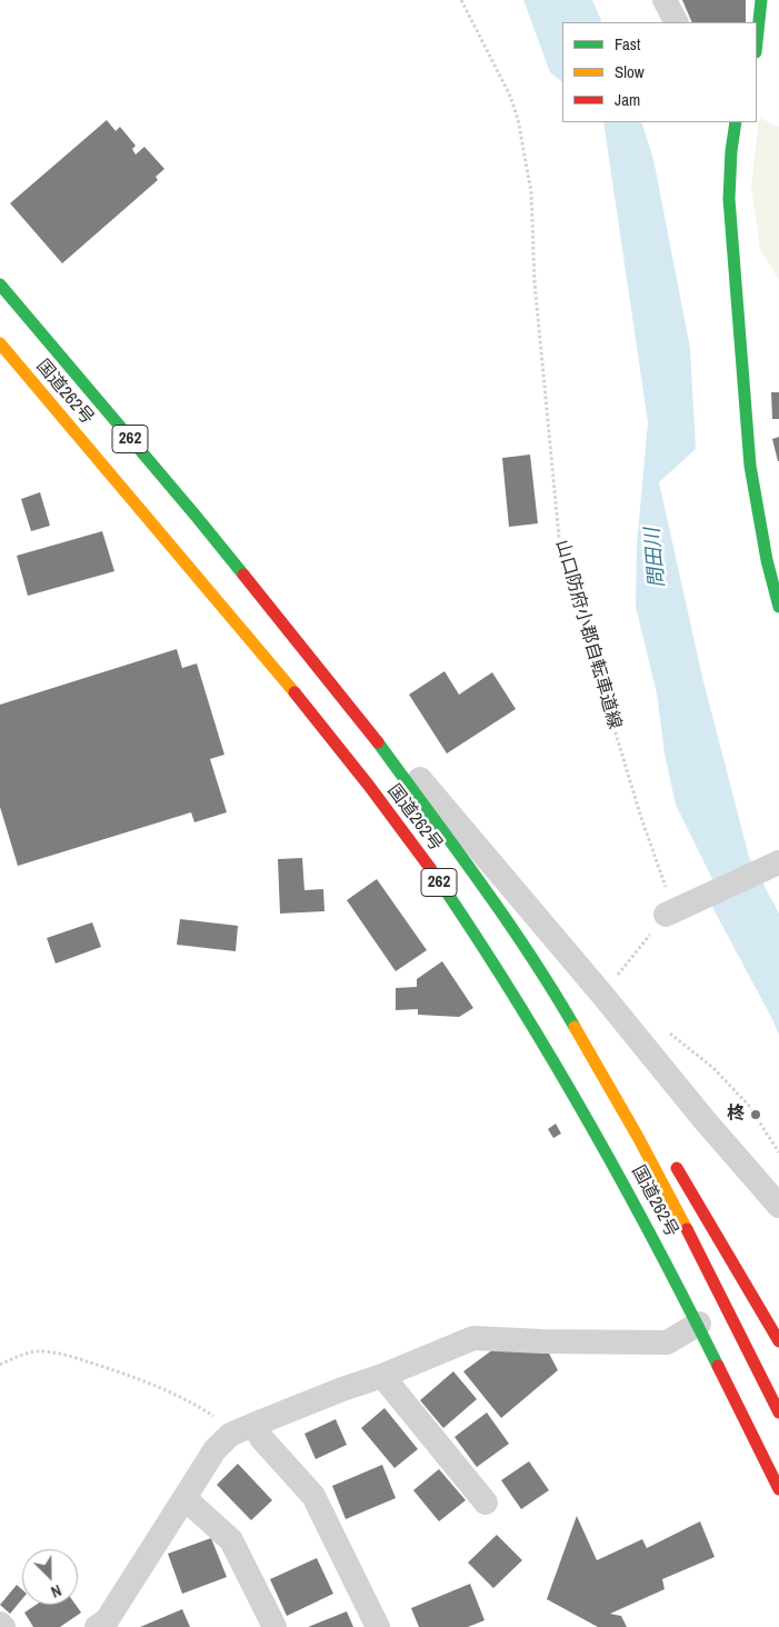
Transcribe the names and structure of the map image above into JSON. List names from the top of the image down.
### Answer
{
  "streets": {
    "main road": ["国道262号", "262"],
    "path": ["山口防府小郡自転車道線"]
  },
  "water": ["問田川"],
  "places": ["柊"],
  "legend": ["Fast", "Slow", "Jam"],
  "north": "bottom right"
}
